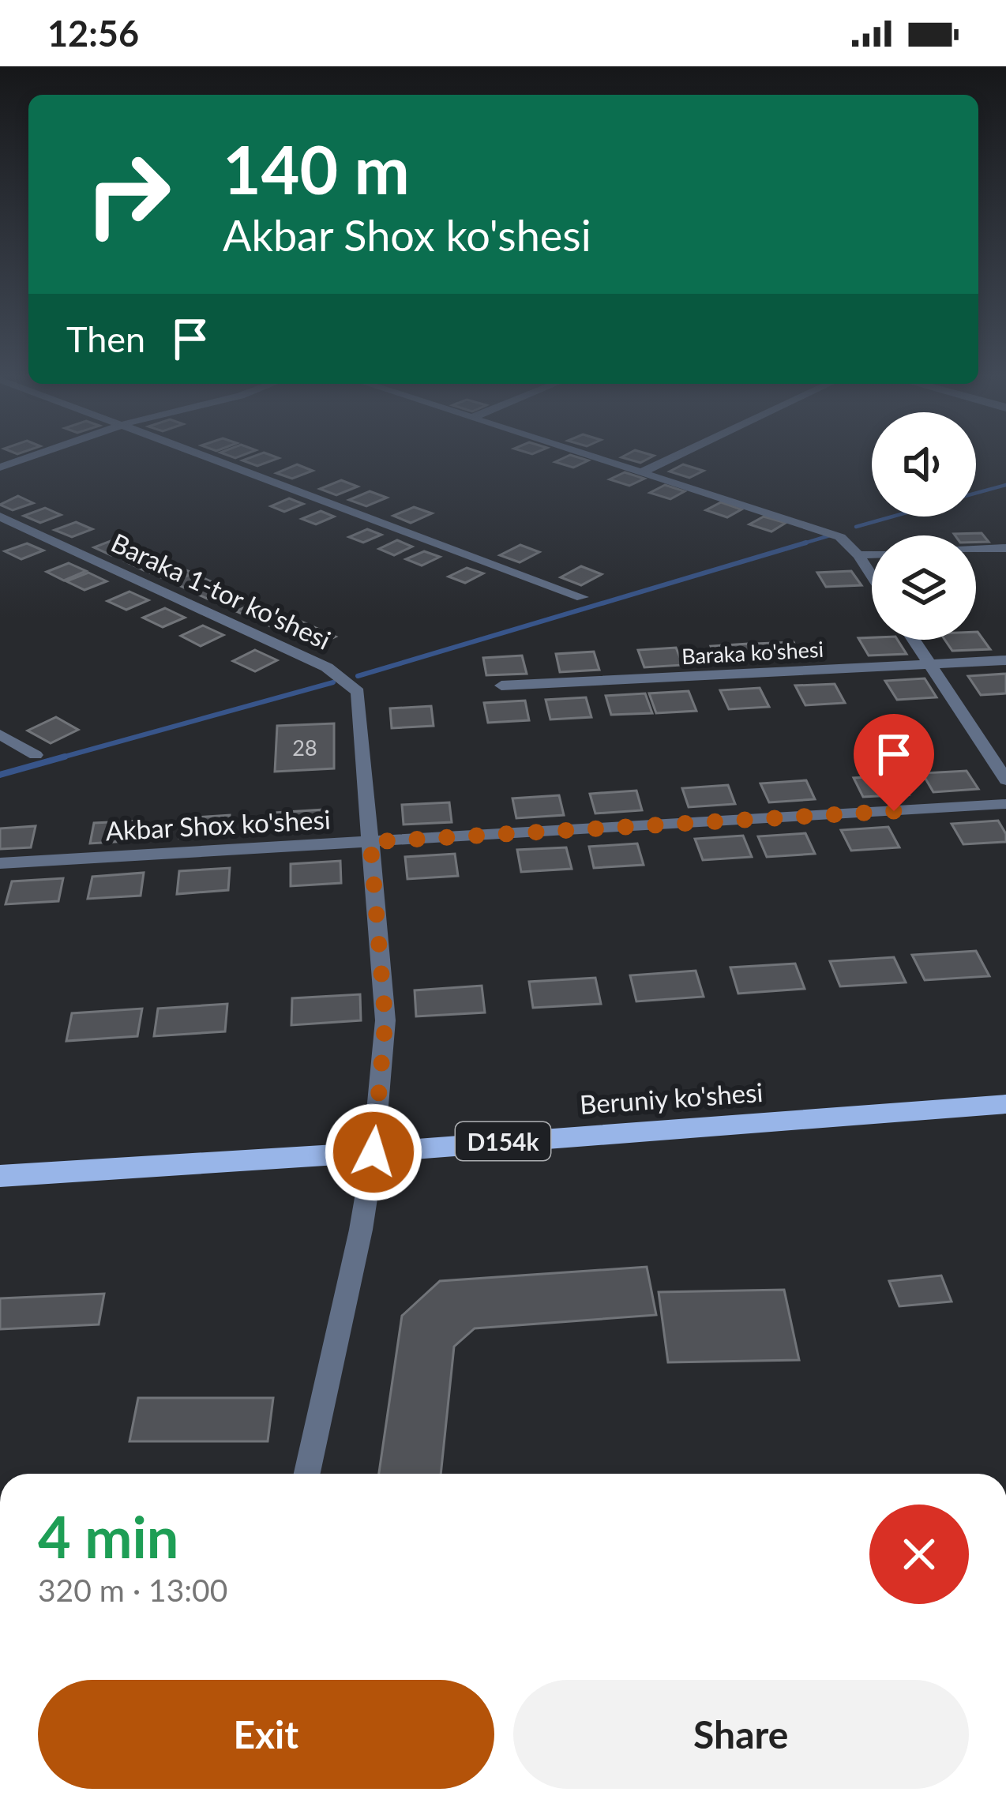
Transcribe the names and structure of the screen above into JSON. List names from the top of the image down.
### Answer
{
  "streets": {
    "main road": ["Beruniy ko'shesi", "D154k"],
    "street": ["Baraka 1-tor ko'shesi", "Baraka ko'shesi", "Akbar Shox ko'shesi"]
  },
  "crossings": [
    ["Baraka 1-tor ko'shesi", "Akbar Shox ko'shesi"],
    ["Baraka 1-tor ko'shesi", "Beruniy ko'shesi"]
  ],
  "house_numbers": ["28"],
  "page": {
    "status": "12:56",
    "turn": ["140 m", "Akbar Shox ko'shesi"],
    "then": "Then",
    "heading": ["4 min", "320 m · 13:00"],
    "buttons": ["Exit", "Share"]
  }
}
